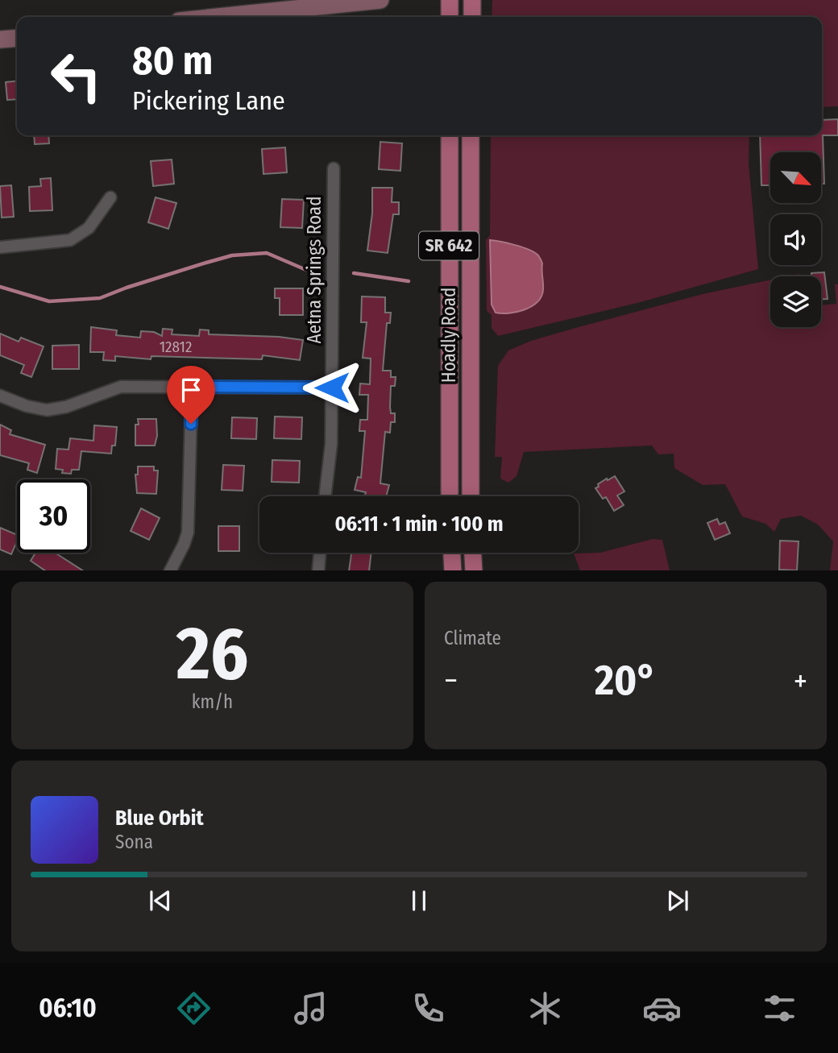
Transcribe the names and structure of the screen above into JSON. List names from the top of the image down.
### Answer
{
  "streets": {
    "main road": ["SR 642", "Hoadly Road"],
    "street": ["Aetna Springs Road"]
  },
  "house_numbers": ["12812"],
  "north": "bottom right",
  "page": {
    "turn": ["80 m", "Pickering Lane"],
    "limit": "30",
    "trip": "06:11 · 1 min · 100 m",
    "tile": [
      ["26", "km/h"],
      "Climate"
    ],
    "heat": ["−", "20°", "+"],
    "song": ["Blue Orbit", "Sona"],
    "tabs": "06:10"
  }
}
